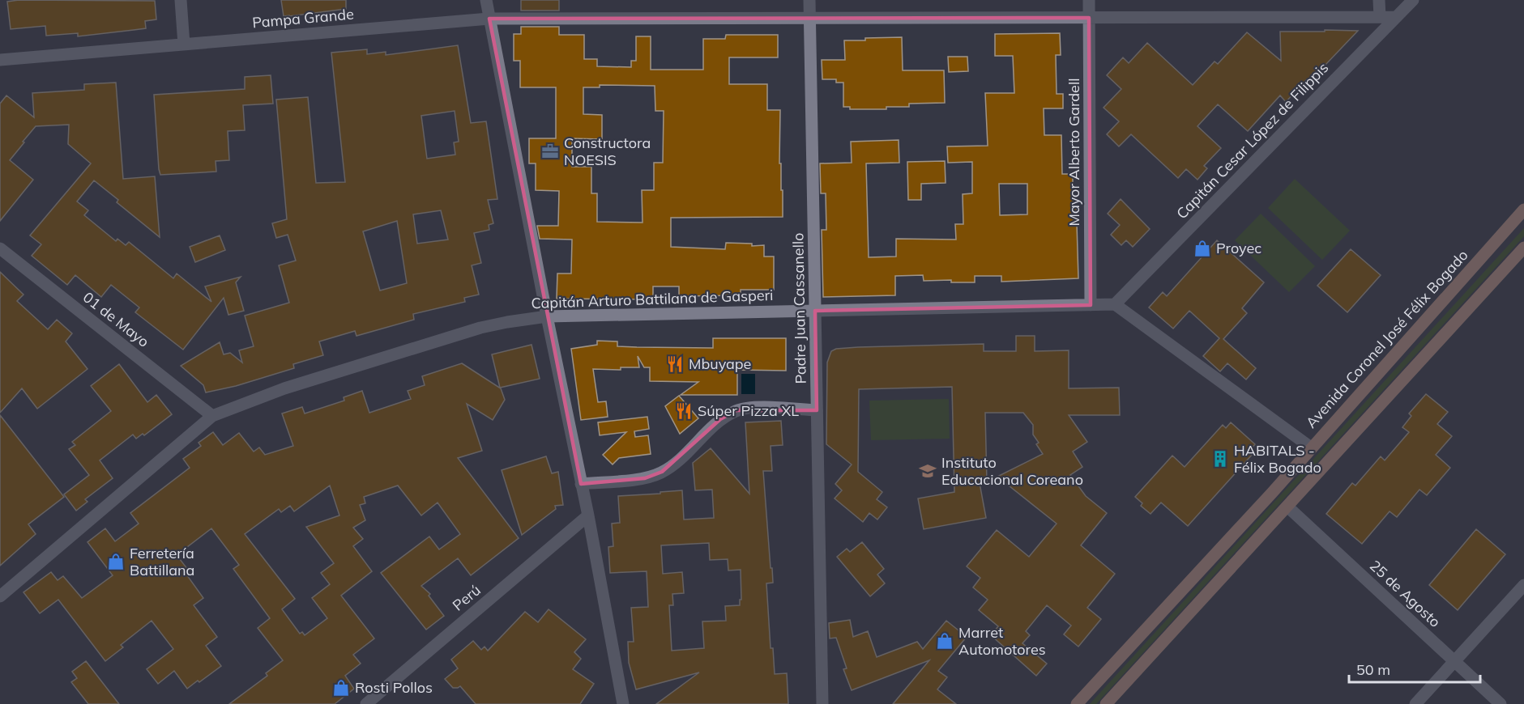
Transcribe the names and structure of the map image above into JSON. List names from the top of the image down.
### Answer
{
  "streets": {
    "main road": ["Avenida Coronel José Félix Bogado"],
    "street": [
      "Pampa Grande",
      "Capitán Cesar López de Filippis",
      "Mayor Alberto Gardell",
      "Capitán Arturo Battilana de Gasperi",
      "Padre Juan Cassanello",
      "01 de Mayo",
      "25 de Agosto",
      "Perú"
    ]
  },
  "crossings": [
    ["Pampa Grande", "Capitán Cesar López de Filippis"],
    ["Pampa Grande", "Mayor Alberto Gardell"],
    ["Pampa Grande", "Padre Juan Cassanello"],
    ["Capitán Cesar López de Filippis", "Capitán Arturo Battilana de Gasperi"],
    ["Mayor Alberto Gardell", "Capitán Arturo Battilana de Gasperi"],
    ["Capitán Arturo Battilana de Gasperi", "Padre Juan Cassanello"],
    ["Capitán Arturo Battilana de Gasperi", "01 de Mayo"]
  ],
  "places": {
    "office": ["Constructora NOESIS"],
    "shop": [
      "Proyec",
      "Ferretería Battillana",
      "Marret Automotores",
      "Rosti Pollos"
    ],
    "restaurant": ["Mbuyape", "Súper Pizza XL"],
    "building": ["HABITALS - Félix Bogado"],
    "school or university": ["Instituto Educacional Coreano"]
  },
  "scale_bar": "50 m"
}
